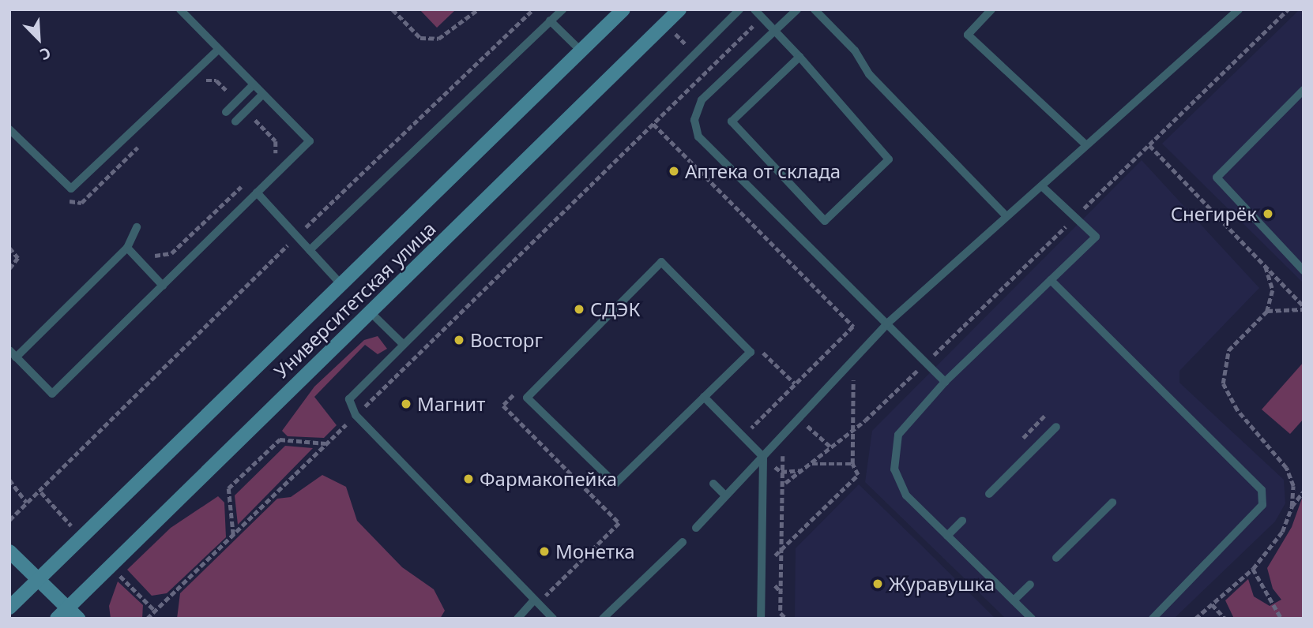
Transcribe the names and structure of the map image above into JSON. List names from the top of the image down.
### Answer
{
  "streets": {
    "main road": ["Университетская улица"]
  },
  "places": [
    "Аптека от склада",
    "Снегирёк",
    "СДЭК",
    "Восторг",
    "Магнит",
    "Фармакопейка",
    "Монетка",
    "Журавушка"
  ],
  "north": "bottom right"
}
